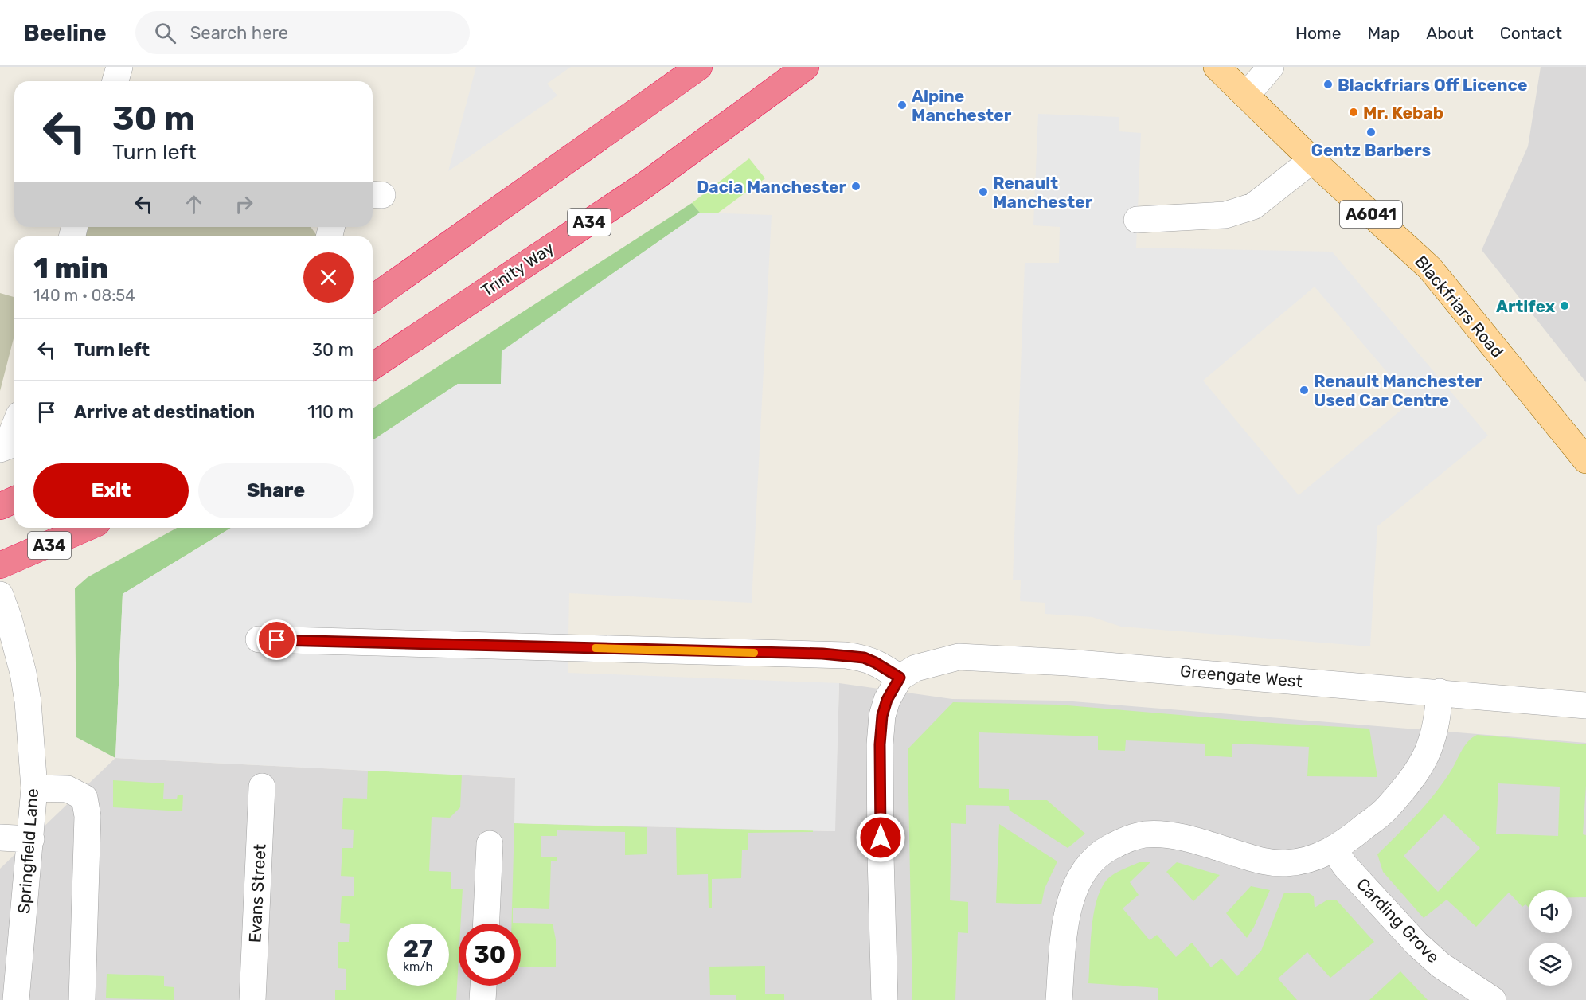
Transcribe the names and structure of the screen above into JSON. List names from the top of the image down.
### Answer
{
  "streets": {
    "highway": ["A34", "Trinity Way"],
    "main road": ["A6041", "Blackfriars Road"],
    "street": [
      "Greengate West",
      "Springfield Lane",
      "Evans Street",
      "Carding Grove"
    ]
  },
  "places": [
    "Blackfriars Off Licence",
    "Alpine Manchester",
    "Mr. Kebab",
    "Gentz Barbers",
    "Dacia Manchester",
    "Renault Manchester",
    "Artifex",
    "Renault Manchester Used Car Centre"
  ],
  "page": {
    "header": "Beeline",
    "search": "Search here",
    "nav": [
      "Home",
      "Map",
      "About",
      "Contact"
    ],
    "turn": ["30 m", "Turn left"],
    "heading": ["1 min", "140 m · 08:54"],
    "list": [
      {
        "name": "Turn left",
        "value": "30 m"
      },
      {
        "name": "Arrive at destination",
        "value": "110 m"
      }
    ],
    "buttons": ["Exit", "Share"],
    "speed": "27 km/h",
    "limit": "30"
  }
}
